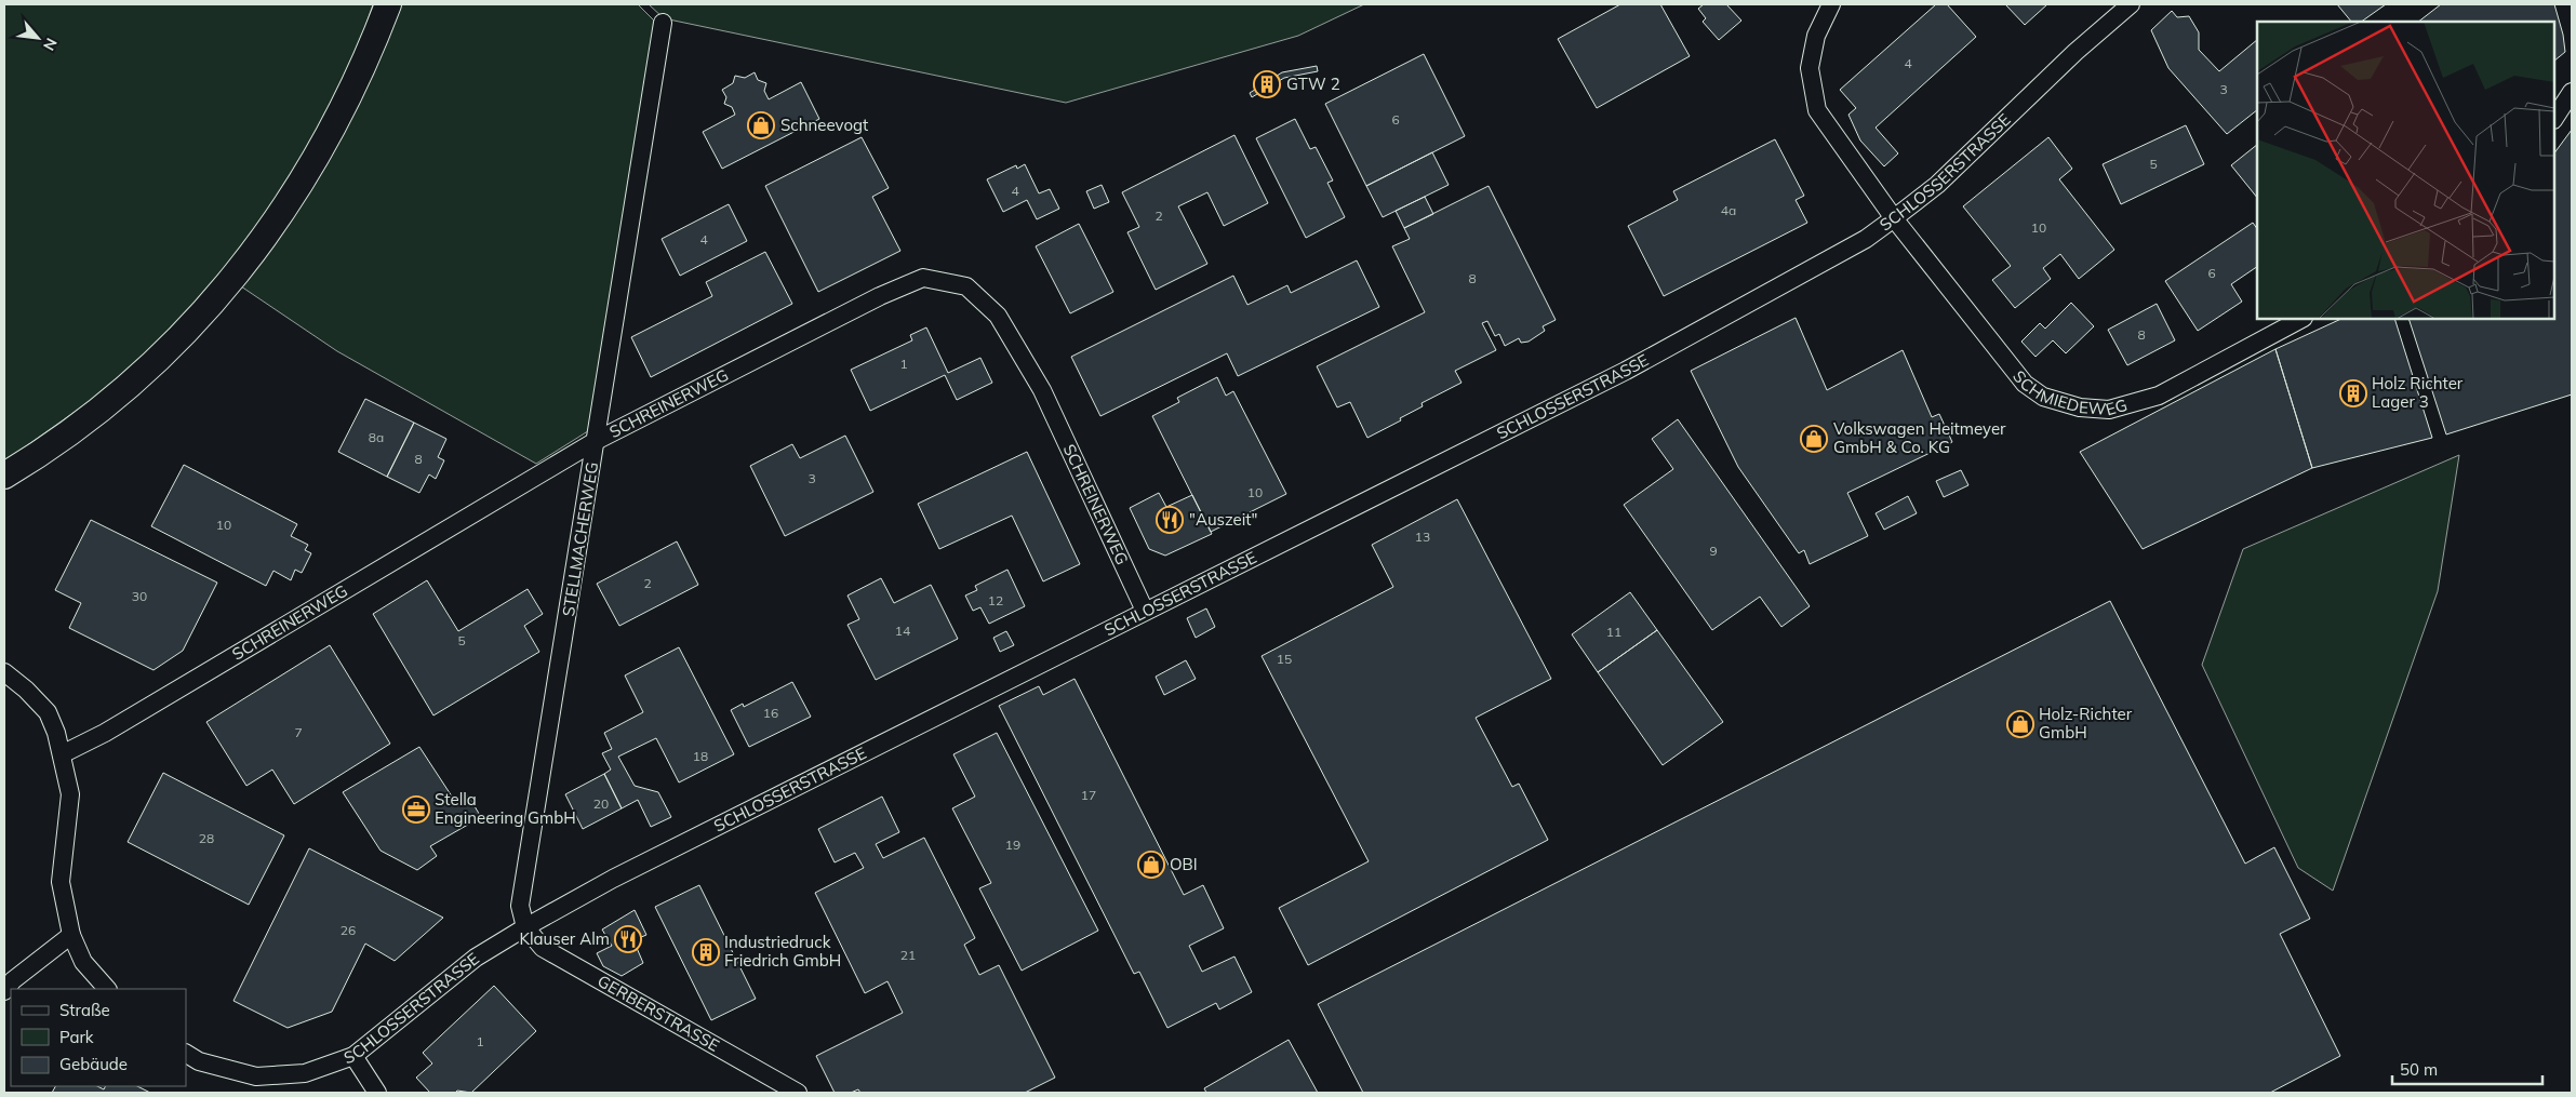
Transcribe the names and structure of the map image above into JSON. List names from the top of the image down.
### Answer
{
  "streets": {
    "street": [
      "SCHLOSSERSTRASSE",
      "SCHMIEDEWEG",
      "SCHREINERWEG",
      "STELLMACHERWEG",
      "GERBERSTRASSE"
    ]
  },
  "crossings": [
    ["SCHLOSSERSTRASSE", "SCHMIEDEWEG"],
    ["SCHLOSSERSTRASSE", "SCHREINERWEG"],
    ["SCHLOSSERSTRASSE", "STELLMACHERWEG"],
    ["SCHLOSSERSTRASSE", "GERBERSTRASSE"],
    ["SCHREINERWEG", "STELLMACHERWEG"],
    ["STELLMACHERWEG", "GERBERSTRASSE"]
  ],
  "places": {
    "building": ["GTW 2", "Holz Richter Lager 3", "Industriedruck Friedrich GmbH"],
    "shop": [
      "Schneevogt",
      "Volkswagen Heitmeyer GmbH & Co. KG",
      "Holz-Richter GmbH",
      "OBI"
    ],
    "restaurant": ["\"Auszeit\"", "Klauser Alm"],
    "office": ["Stella Engineering GmbH"]
  },
  "house_numbers": [
    "4",
    "3",
    "6",
    "5",
    "4",
    "4a",
    "2",
    "10",
    "4",
    "6",
    "8",
    "8",
    "1",
    "8a",
    "8",
    "3",
    "10",
    "10",
    "13",
    "9",
    "2",
    "30",
    "12",
    "14",
    "11",
    "5",
    "15",
    "16",
    "7",
    "18",
    "17",
    "20",
    "28",
    "19",
    "26",
    "21",
    "1"
  ],
  "legend": ["Straße", "Park", "Gebäude"],
  "scale_bar": "50 m",
  "north": "bottom right"
}
